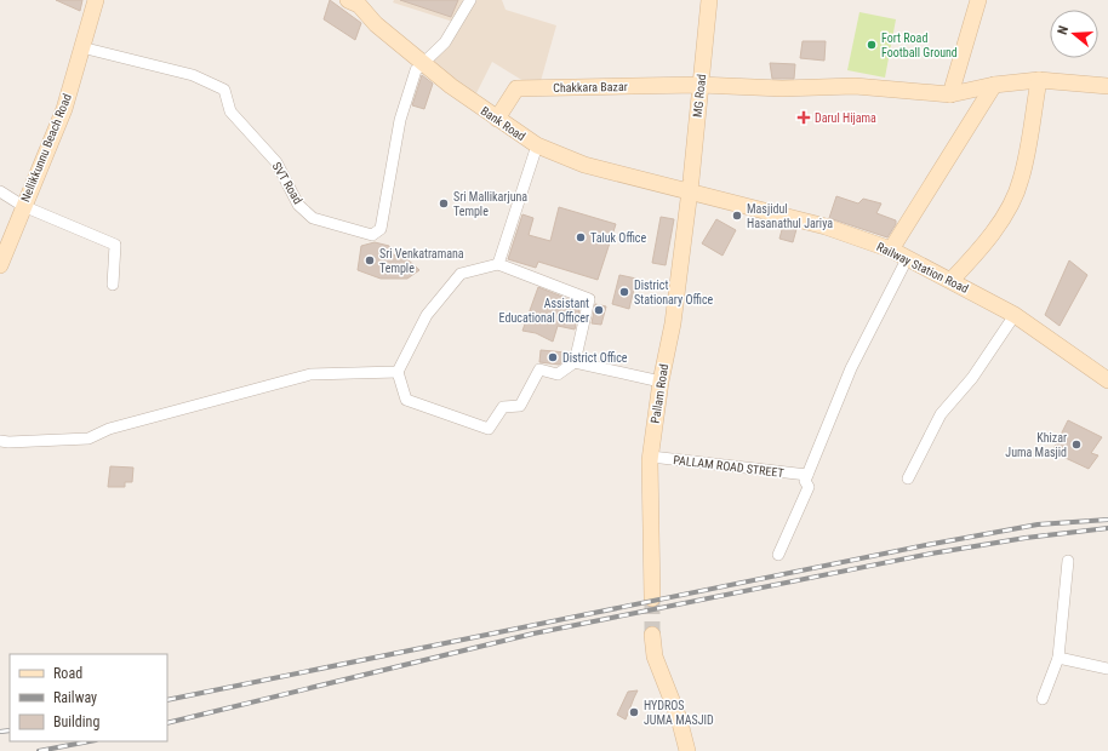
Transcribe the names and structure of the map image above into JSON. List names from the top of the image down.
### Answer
{
  "streets": {
    "street": [
      "Chakkara Bazar",
      "MG Road",
      "Bank Road",
      "Nellikkunnu Beach Road",
      "SVT Road",
      "Railway Station Road",
      "Pallam Road",
      "PALLAM ROAD STREET"
    ]
  },
  "crossings": [
    ["Chakkara Bazar", "MG Road"],
    ["Chakkara Bazar", "Bank Road"],
    ["MG Road", "Bank Road"],
    ["MG Road", "Railway Station Road"],
    ["MG Road", "Pallam Road"],
    ["Bank Road", "SVT Road"],
    ["Bank Road", "Railway Station Road"],
    ["Bank Road", "Pallam Road"],
    ["Nellikkunnu Beach Road", "SVT Road"],
    ["Railway Station Road", "Pallam Road"],
    ["Pallam Road", "PALLAM ROAD STREET"]
  ],
  "places": {
    "other": [
      "Fort Road Football Ground",
      "Sri Mallikarjuna Temple",
      "Masjidul Hasanathul Jariya",
      "Taluk Office",
      "Sri Venkatramana Temple",
      "District Stationary Office",
      "Assistant Educational Officer",
      "District Office",
      "Khizar Juma Masjid",
      "HYDROS JUMA MASJID"
    ],
    "health": ["Darul Hijama"]
  },
  "legend": ["Road", "Railway", "Building"],
  "north": "left"
}
